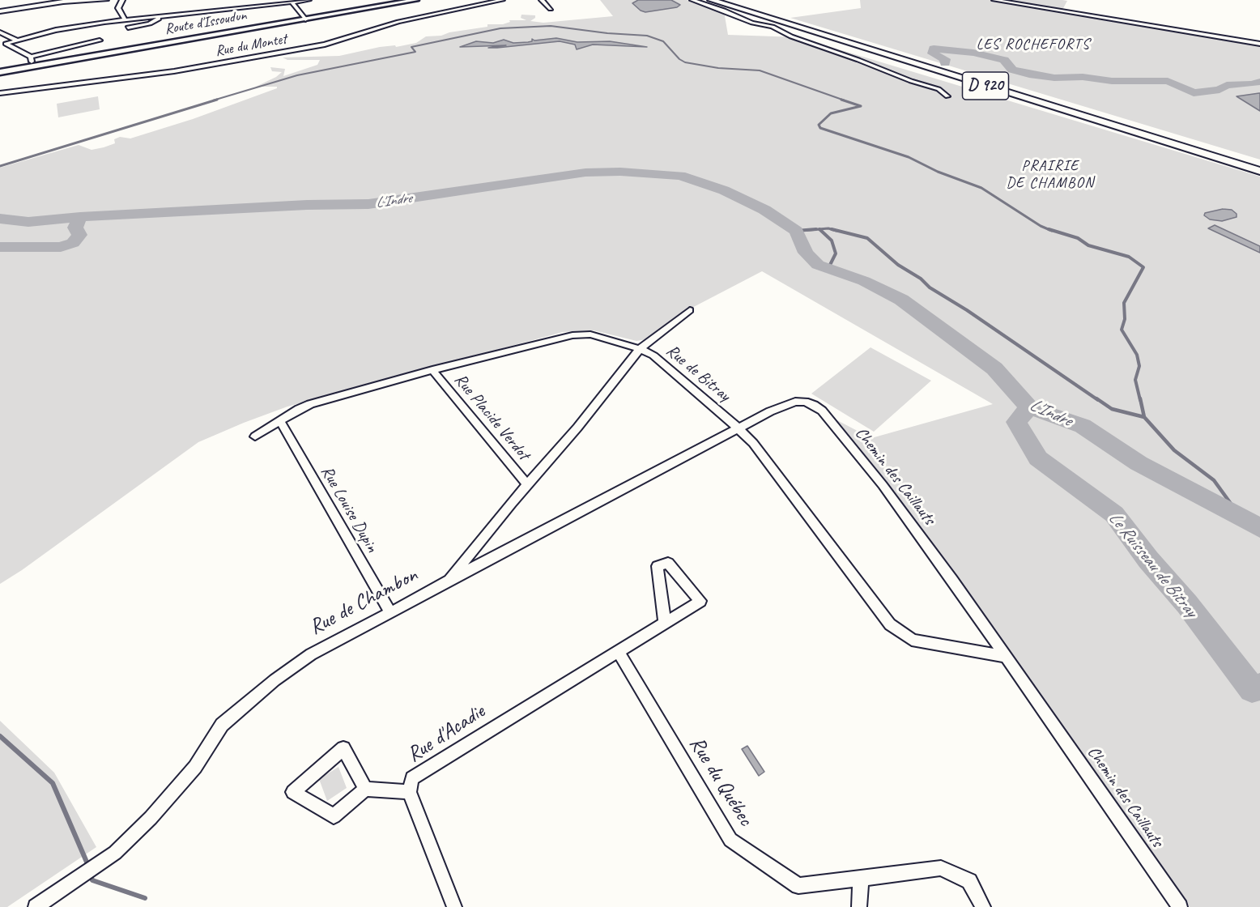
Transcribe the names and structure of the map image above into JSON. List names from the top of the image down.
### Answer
{
  "streets": {
    "highway": ["D 920"],
    "main road": ["Route d'Issoudun"],
    "street": [
      "Rue du Montet",
      "Rue de Bitray",
      "Rue Placide Verdot",
      "Chemin des Caillauts",
      "Rue Louise Dupin",
      "Rue de Chambon",
      "Rue d'Acadie",
      "Rue du Québec"
    ]
  },
  "crossings": [
    ["Rue de Bitray", "Rue Placide Verdot"],
    ["Rue de Bitray", "Chemin des Caillauts"],
    ["Rue de Bitray", "Rue Louise Dupin"],
    ["Rue de Bitray", "Rue de Chambon"],
    ["Rue Placide Verdot", "Rue de Chambon"],
    ["Chemin des Caillauts", "Rue de Chambon"],
    ["Rue Louise Dupin", "Rue de Chambon"],
    ["Rue d'Acadie", "Rue du Québec"]
  ],
  "districts": ["LES ROCHEFORTS", "PRAIRIE DE CHAMBON"],
  "water": ["L'Indre", "Le Ruisseau de Bitray"]
}
